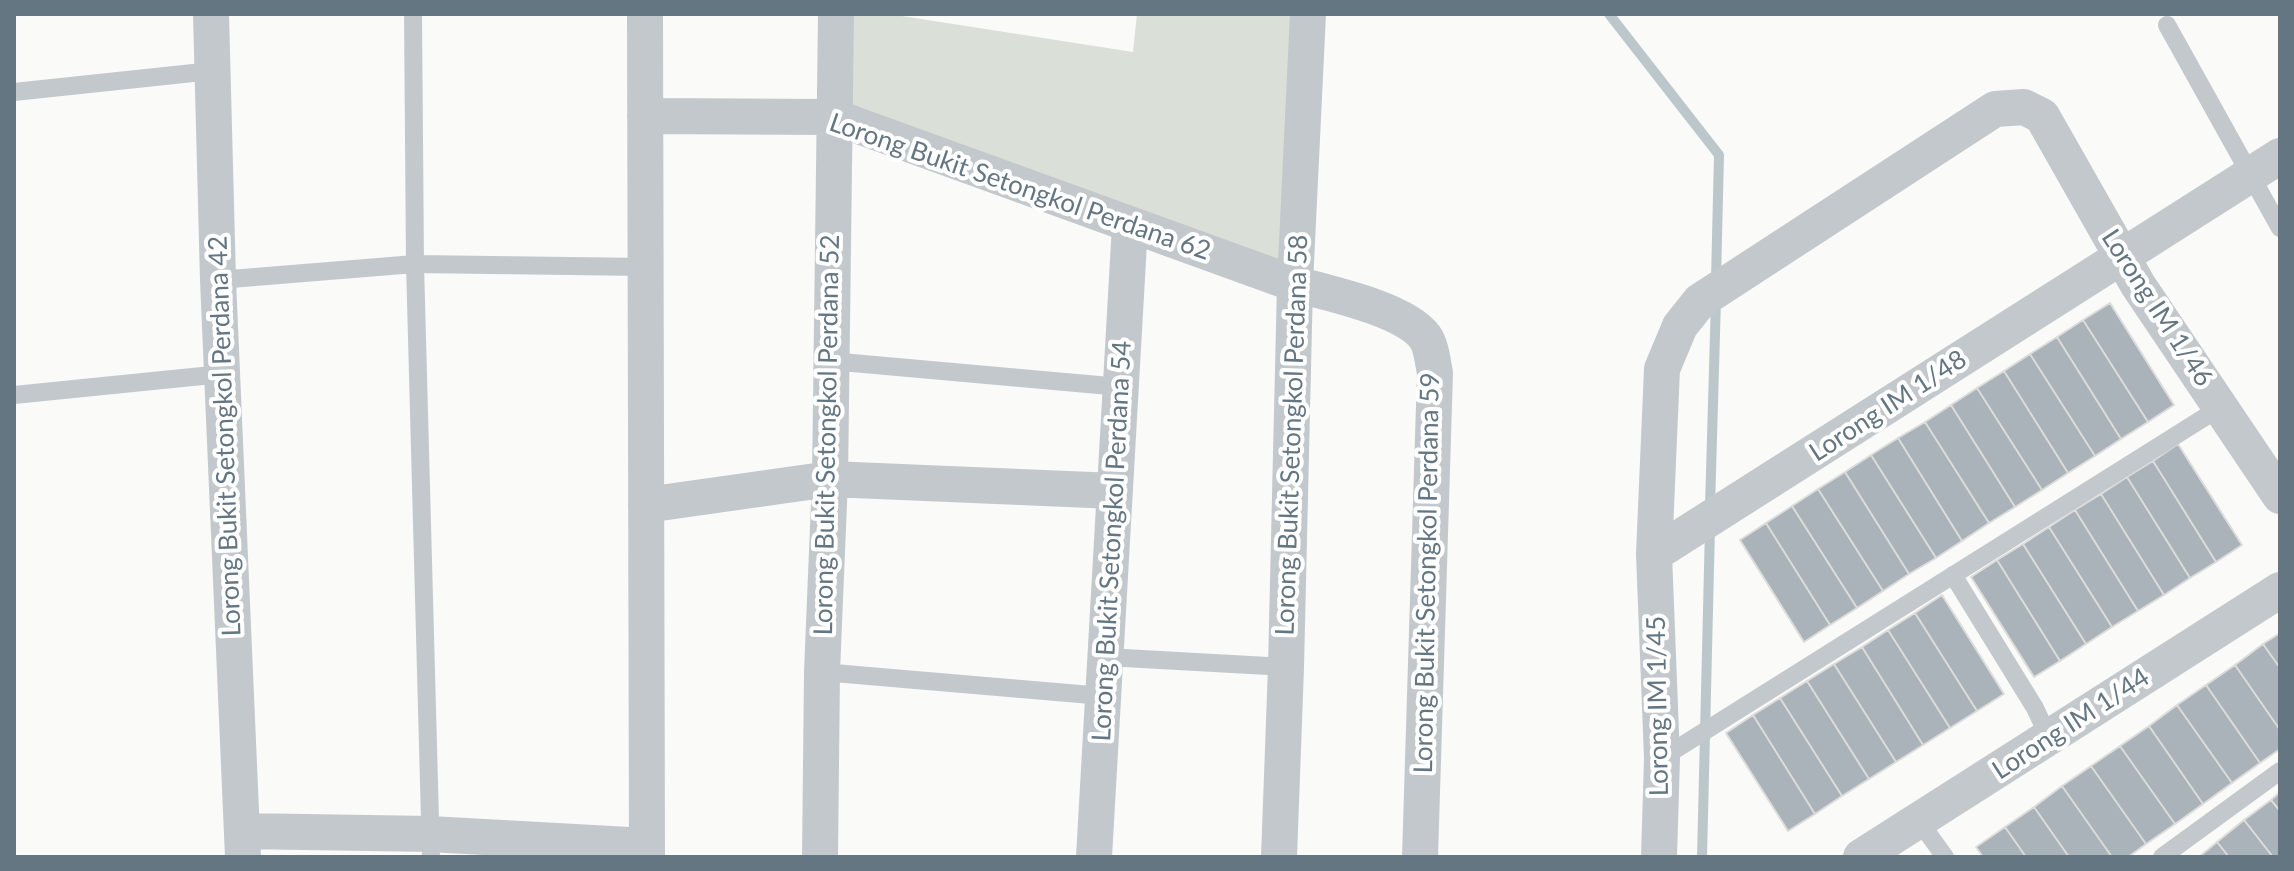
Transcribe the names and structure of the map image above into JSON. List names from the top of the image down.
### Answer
{
  "streets": {
    "street": [
      "Lorong Bukit Setongkol Perdana 62",
      "Lorong IM 1/46",
      "Lorong IM 1/48",
      "Lorong Bukit Setongkol Perdana 52",
      "Lorong Bukit Setongkol Perdana 58",
      "Lorong Bukit Setongkol Perdana 42",
      "Lorong Bukit Setongkol Perdana 54",
      "Lorong Bukit Setongkol Perdana 59",
      "Lorong IM 1/45",
      "Lorong IM 1/44"
    ]
  },
  "crossings": [
    ["Lorong Bukit Setongkol Perdana 62", "Lorong Bukit Setongkol Perdana 52"],
    ["Lorong Bukit Setongkol Perdana 62", "Lorong Bukit Setongkol Perdana 58"],
    ["Lorong Bukit Setongkol Perdana 62", "Lorong Bukit Setongkol Perdana 54"],
    ["Lorong Bukit Setongkol Perdana 62", "Lorong Bukit Setongkol Perdana 59"],
    ["Lorong IM 1/46", "Lorong IM 1/48"],
    ["Lorong IM 1/46", "Lorong IM 1/45"],
    ["Lorong IM 1/48", "Lorong IM 1/45"],
    ["Lorong Bukit Setongkol Perdana 58", "Lorong Bukit Setongkol Perdana 59"]
  ]
}
